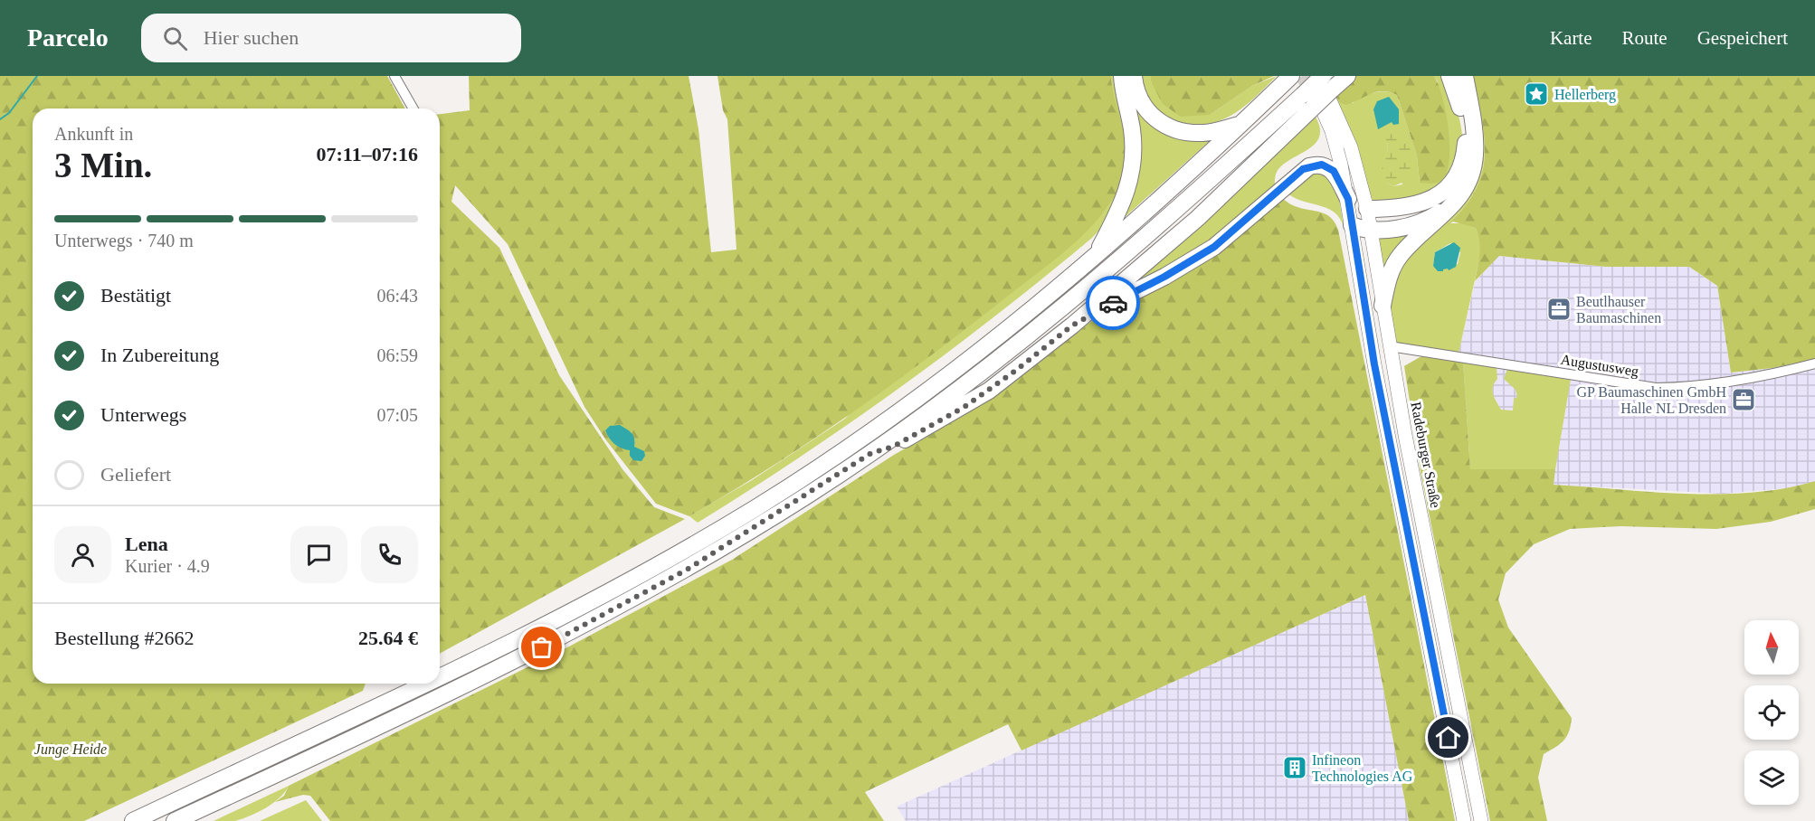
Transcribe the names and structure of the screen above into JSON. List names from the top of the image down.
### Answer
{
  "streets": {
    "main road": ["Radeburger Straße"],
    "street": ["Augustusweg"]
  },
  "crossings": [
    ["Augustusweg", "Radeburger Straße"]
  ],
  "parks": ["Junge Heide"],
  "places": {
    "place": ["Hellerberg"],
    "office": ["Beutlhauser Baumaschinen", "GP Baumaschinen GmbH Halle NL Dresden"],
    "building": ["Infineon Technologies AG"]
  },
  "north": "top",
  "page": {
    "header": "Parcelo",
    "search": "Hier suchen",
    "nav": ["Karte", "Route", "Gespeichert"],
    "heading": ["3 Min.", "Ankunft in", "07:11–07:16"],
    "panel": [
      "Lena",
      "Kurier · 4.9",
      "Bestellung #2662",
      "25.64 €"
    ],
    "bar": "Unterwegs · 740 m",
    "list": [
      ["Bestätigt", "06:43"],
      ["In Zubereitung", "06:59"],
      ["Unterwegs", "07:05"],
      "Geliefert"
    ]
  }
}
